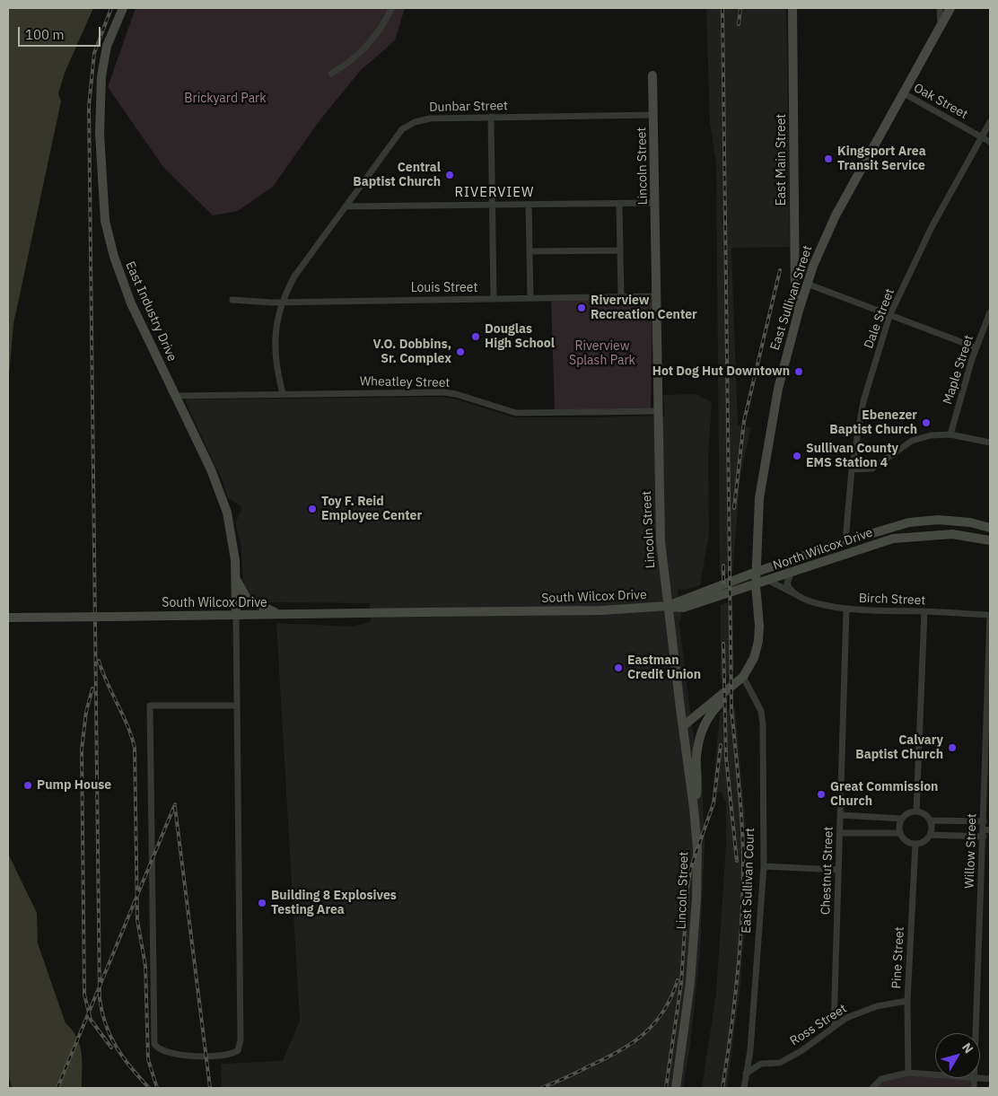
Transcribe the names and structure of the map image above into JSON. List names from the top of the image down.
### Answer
{
  "streets": {
    "main road": [
      "East Main Street",
      "Lincoln Street",
      "East Sullivan Street",
      "East Industry Drive",
      "North Wilcox Drive",
      "South Wilcox Drive"
    ],
    "street": [
      "Oak Street",
      "Dunbar Street",
      "Louis Street",
      "Dale Street",
      "Maple Street",
      "Wheatley Street",
      "Birch Street",
      "Willow Street",
      "Chestnut Street",
      "East Sullivan Court",
      "Pine Street",
      "Ross Street"
    ]
  },
  "crossings": [
    ["Oak Street", "East Sullivan Street"],
    ["Oak Street", "Dale Street"],
    ["Dunbar Street", "Lincoln Street"],
    ["Dunbar Street", "Louis Street"],
    ["Dunbar Street", "Wheatley Street"],
    ["East Main Street", "East Sullivan Street"],
    ["Lincoln Street", "Louis Street"],
    ["Lincoln Street", "Wheatley Street"],
    ["Lincoln Street", "North Wilcox Drive"],
    ["Lincoln Street", "South Wilcox Drive"],
    ["East Sullivan Street", "North Wilcox Drive"],
    ["East Sullivan Street", "South Wilcox Drive"],
    ["East Industry Drive", "Wheatley Street"],
    ["East Industry Drive", "South Wilcox Drive"],
    ["Dale Street", "North Wilcox Drive"],
    ["North Wilcox Drive", "South Wilcox Drive"],
    ["North Wilcox Drive", "Birch Street"],
    ["Birch Street", "Willow Street"],
    ["Birch Street", "Chestnut Street"],
    ["Chestnut Street", "Ross Street"],
    ["East Sullivan Court", "Ross Street"],
    ["Pine Street", "Ross Street"]
  ],
  "districts": ["RIVERVIEW"],
  "parks": ["Brickyard Park", "Riverview Splash Park"],
  "places": [
    "Kingsport Area Transit Service",
    "Central Baptist Church",
    "Riverview Recreation Center",
    "Douglas High School",
    "V.O. Dobbins, Sr. Complex",
    "Hot Dog Hut Downtown",
    "Ebenezer Baptist Church",
    "Sullivan County EMS Station 4",
    "Toy F. Reid Employee Center",
    "Eastman Credit Union",
    "Calvary Baptist Church",
    "Pump House",
    "Great Commission Church",
    "Building 8 Explosives Testing Area"
  ],
  "scale_bar": "100 m",
  "north": "top right"
}
